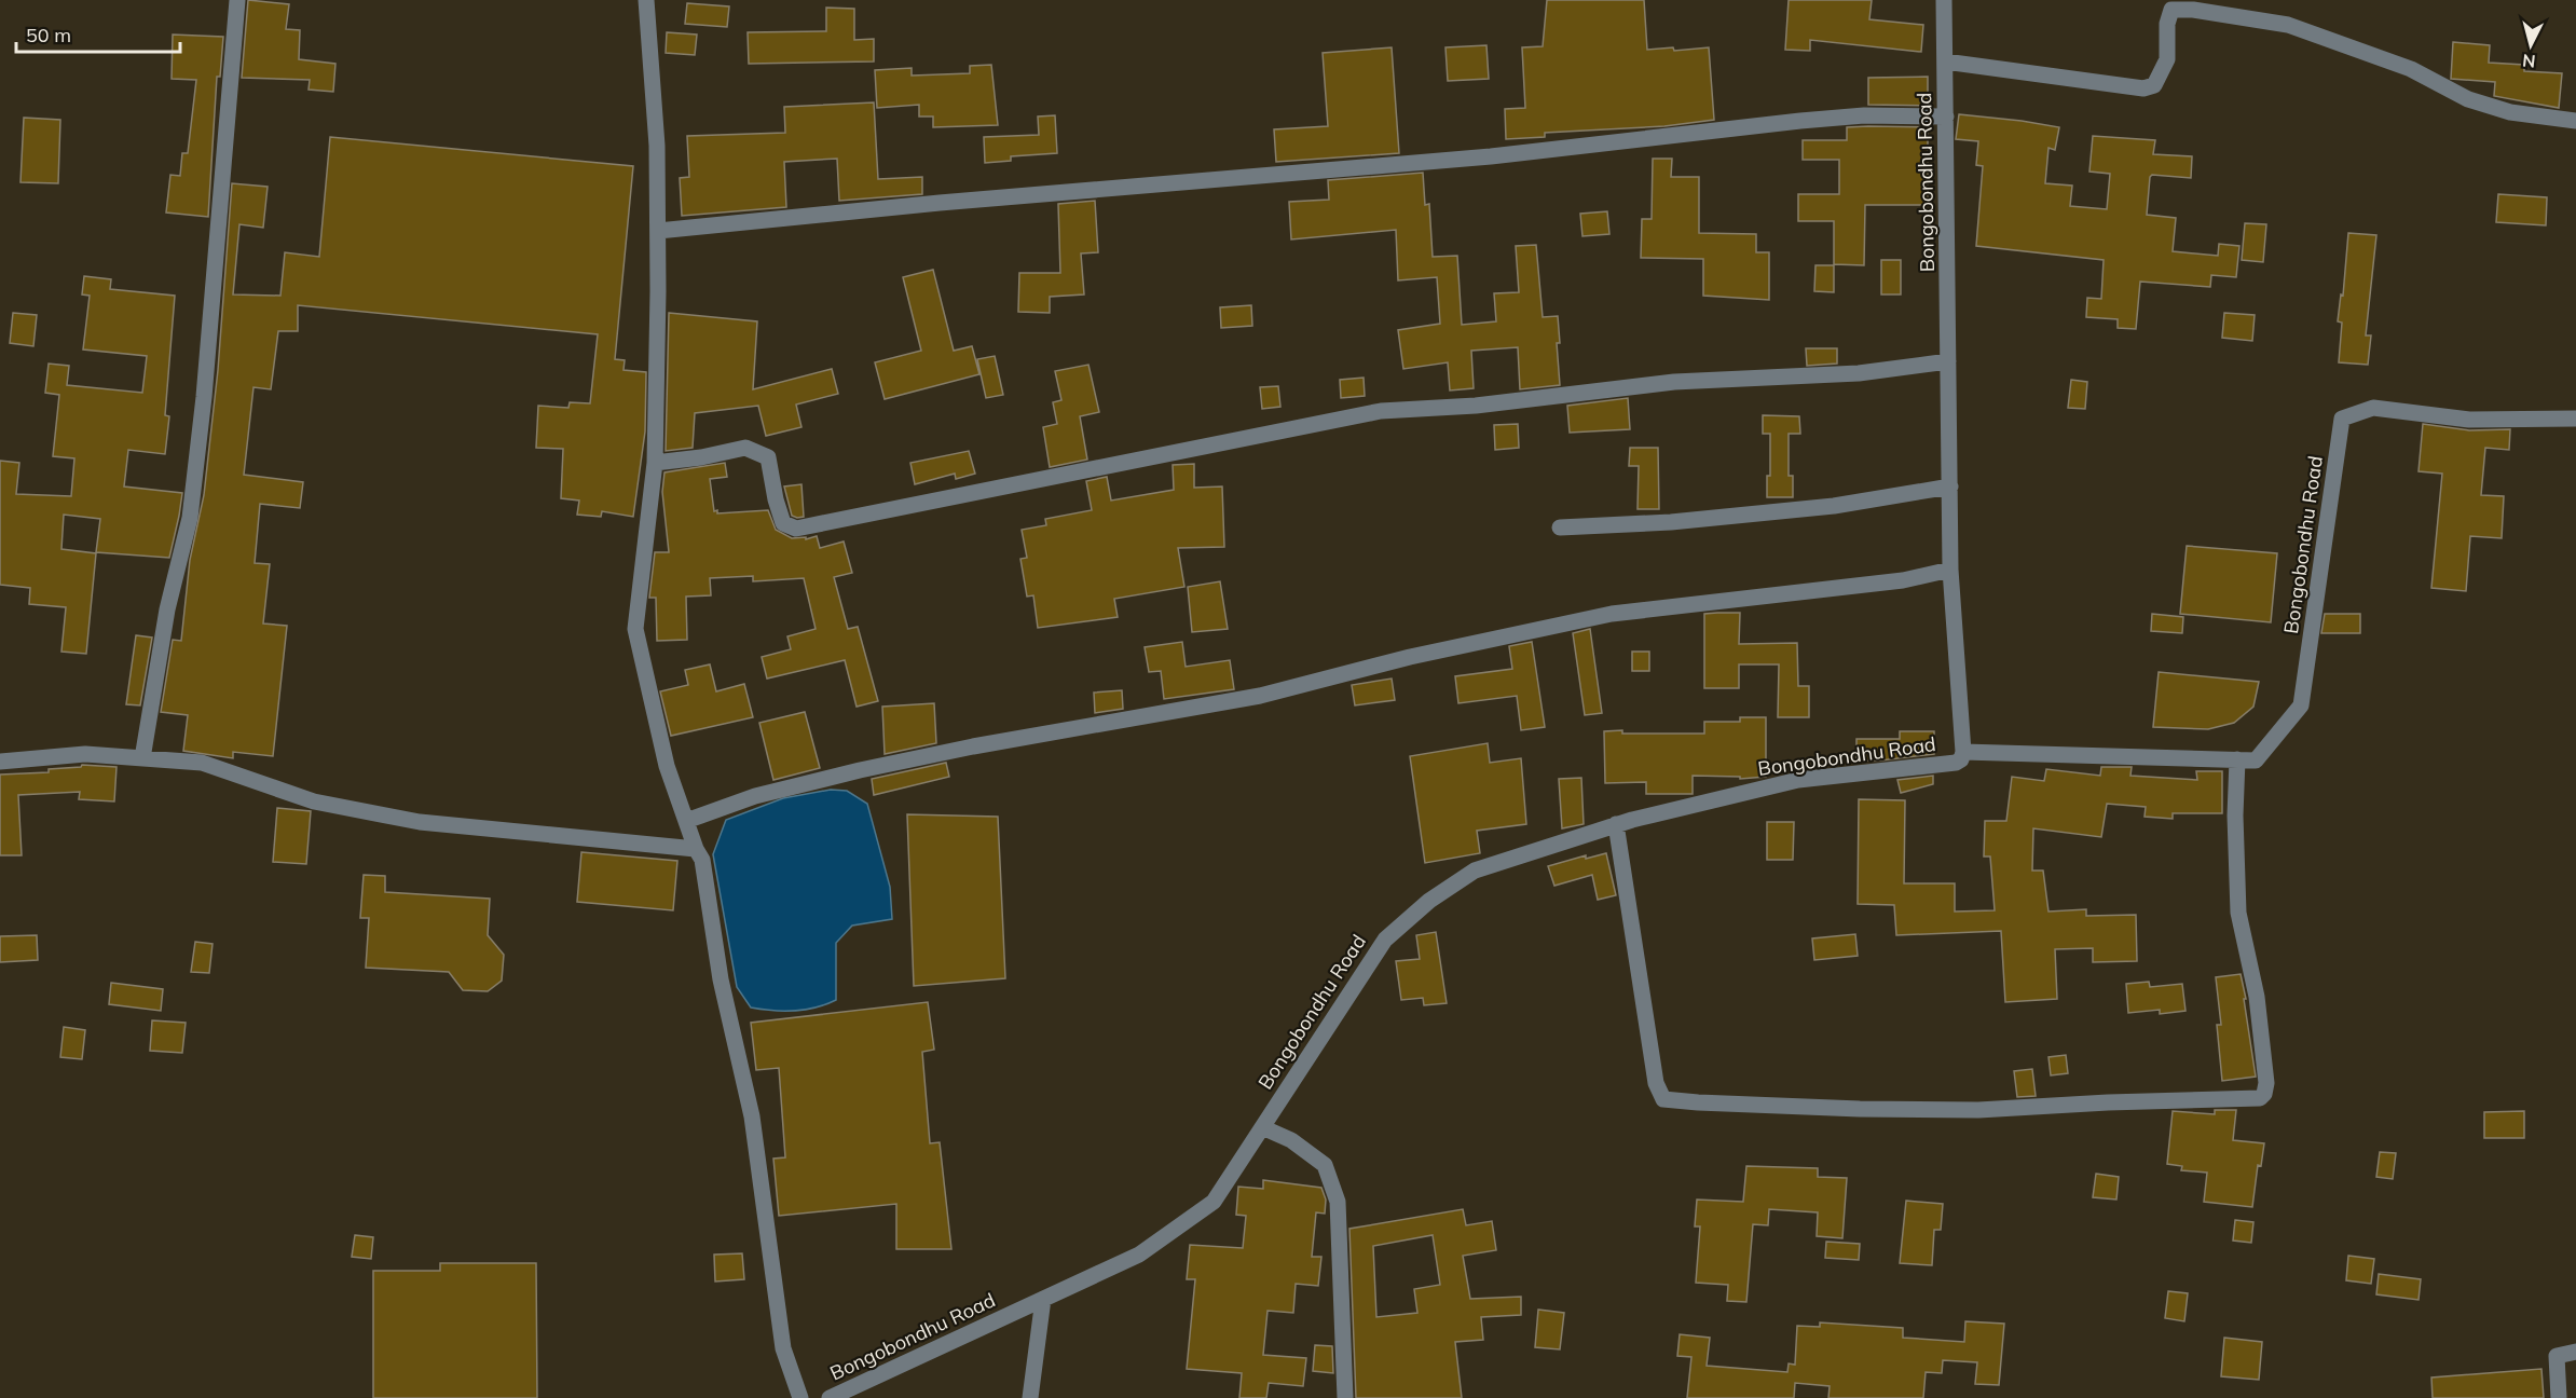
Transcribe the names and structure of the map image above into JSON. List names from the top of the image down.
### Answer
{
  "streets": {
    "street": ["Bongobondhu Road"]
  },
  "scale_bar": "50 m",
  "north": "bottom"
}
